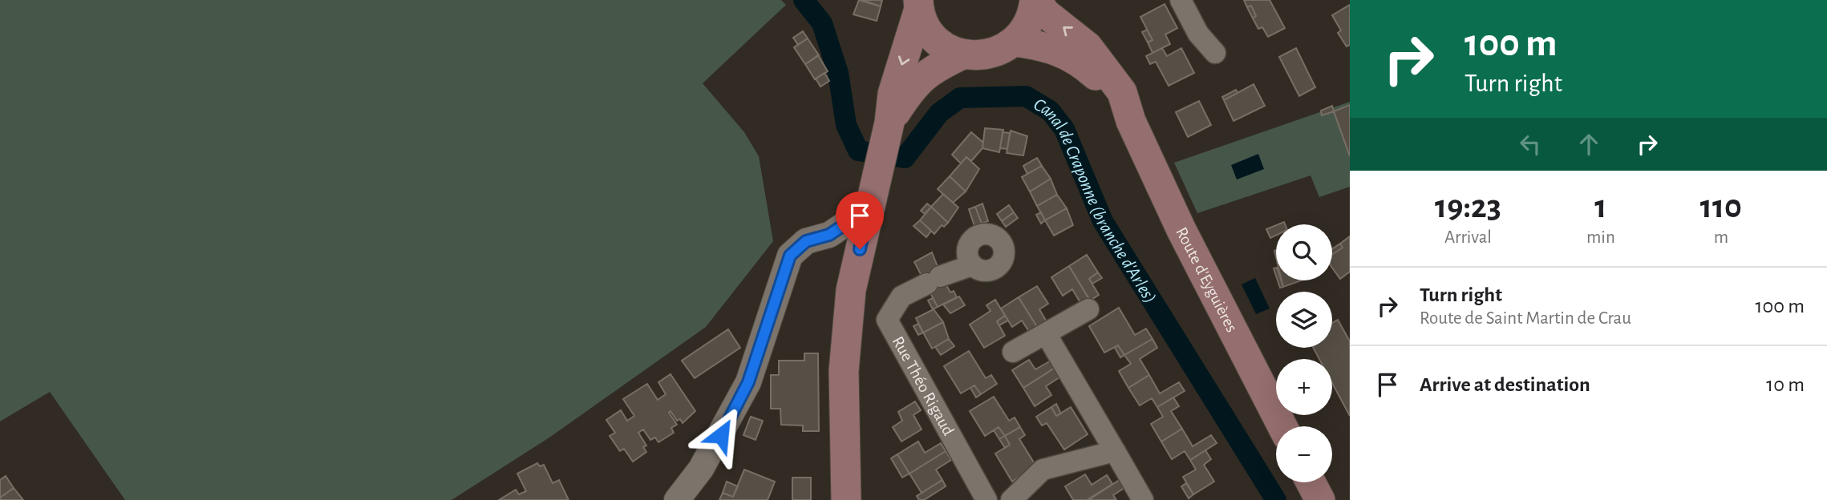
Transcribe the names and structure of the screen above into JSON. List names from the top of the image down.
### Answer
{
  "streets": {
    "main road": ["Route d'Eyguières"],
    "street": ["Rue Théo Rigaud"]
  },
  "water": ["Canal de Craponne (branche d'Arles)"],
  "page": {
    "turn": ["100 m", "Turn right"],
    "eta": [
      "19:23",
      "Arrival",
      "1",
      "min",
      "110",
      "m"
    ],
    "map_buttons": ["+", "−"],
    "list": [
      {
        "name": "Turn right",
        "note": "Route de Saint Martin de Crau",
        "value": "100 m"
      },
      {
        "name": "Arrive at destination",
        "value": "10 m"
      }
    ]
  }
}
